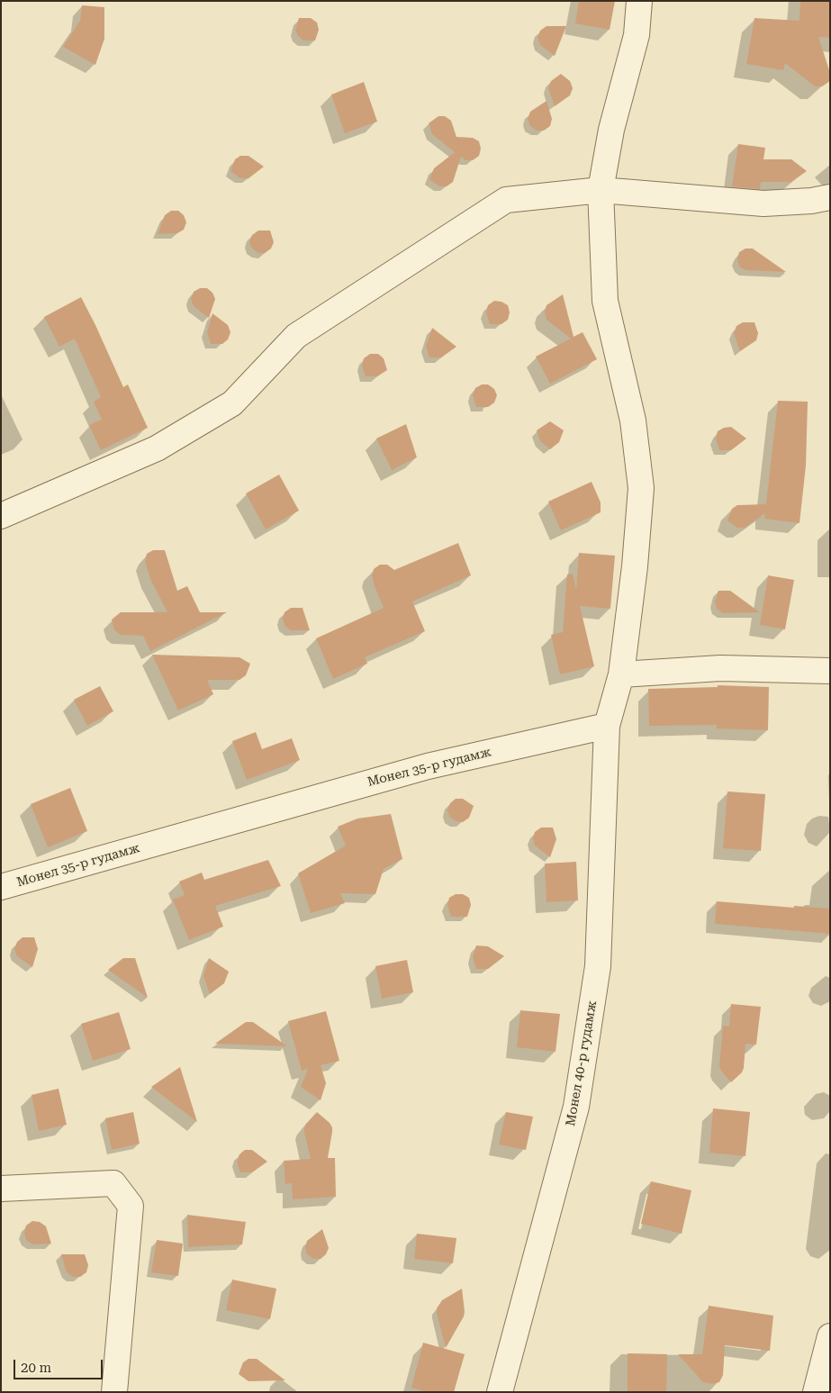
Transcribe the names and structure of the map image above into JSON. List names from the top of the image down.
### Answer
{
  "streets": {
    "street": ["Монел 35-р гудамж", "Монел 40-р гудамж"]
  },
  "crossings": [
    ["Монел 35-р гудамж", "Монел 40-р гудамж"]
  ],
  "scale_bar": "20 m"
}
